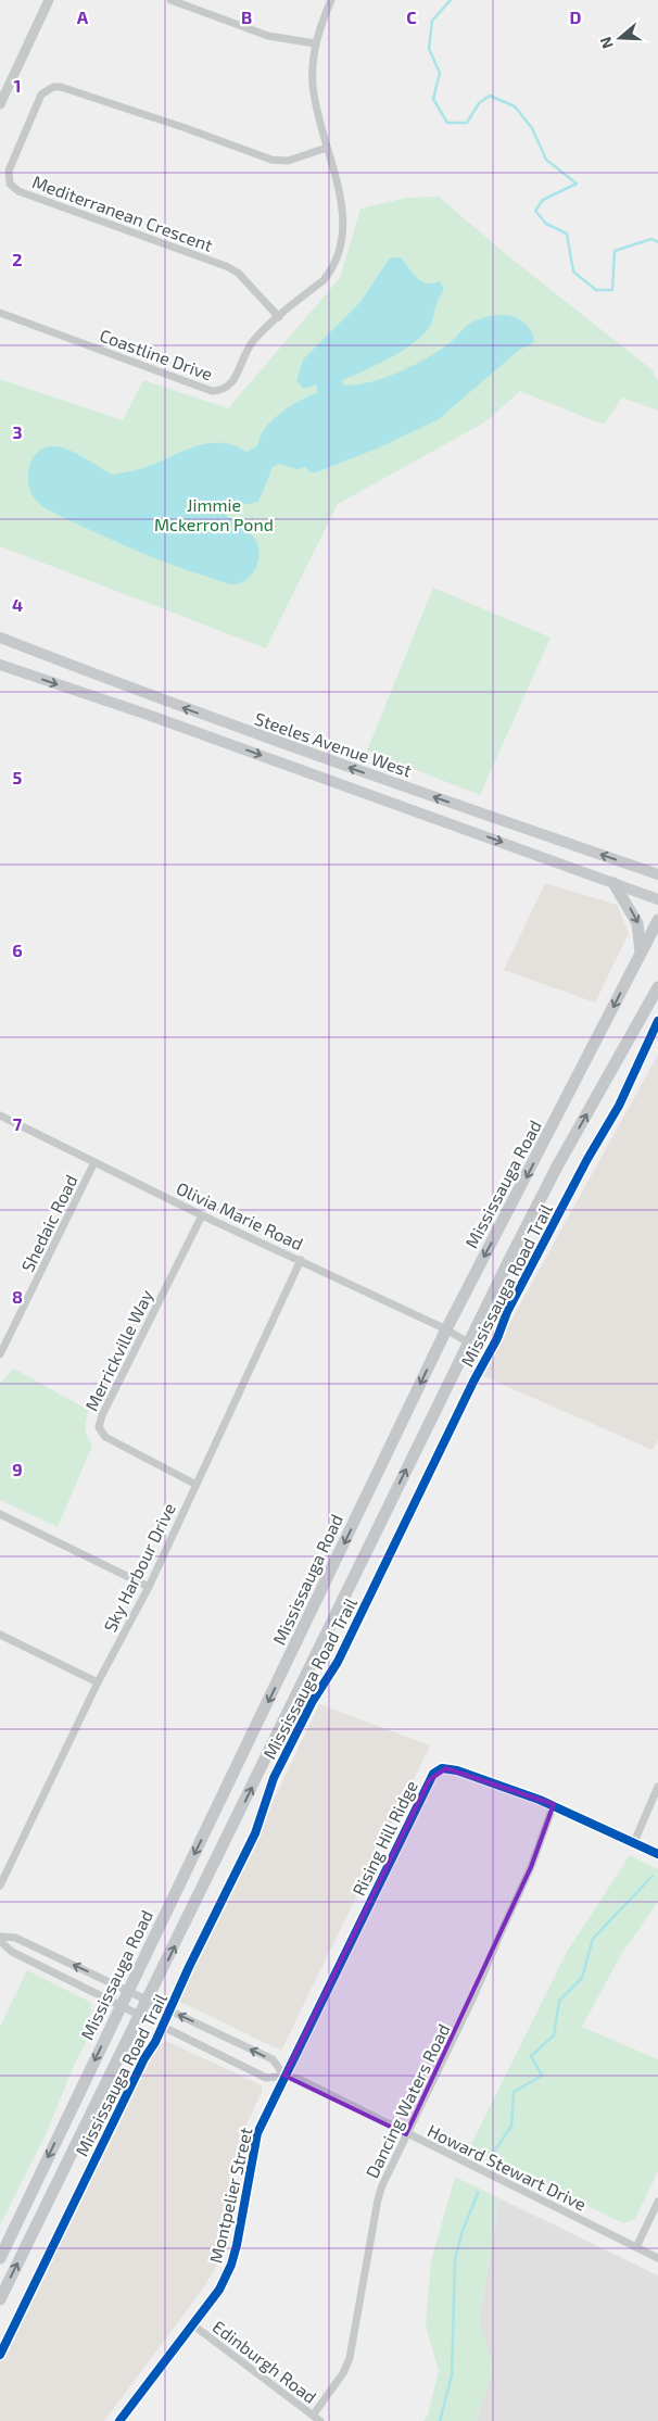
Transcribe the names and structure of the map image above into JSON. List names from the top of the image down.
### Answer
{
  "streets": {
    "main road": ["Steeles Avenue West", "Mississauga Road"],
    "street": [
      "Mediterranean Crescent",
      "Coastline Drive",
      "Olivia Marie Road",
      "Shedaic Road",
      "Merrickville Way",
      "Sky Harbour Drive",
      "Rising Hill Ridge",
      "Dancing Waters Road",
      "Howard Stewart Drive",
      "Montpelier Street",
      "Edinburgh Road"
    ],
    "cycle path": ["Mississauga Road Trail"]
  },
  "crossings": [
    ["Mediterranean Crescent", "Coastline Drive"],
    ["Mississauga Road", "Olivia Marie Road"],
    ["Mississauga Road", "Howard Stewart Drive"],
    ["Olivia Marie Road", "Shedaic Road"],
    ["Olivia Marie Road", "Merrickville Way"],
    ["Olivia Marie Road", "Sky Harbour Drive"],
    ["Merrickville Way", "Sky Harbour Drive"],
    ["Rising Hill Ridge", "Dancing Waters Road"],
    ["Rising Hill Ridge", "Howard Stewart Drive"],
    ["Rising Hill Ridge", "Montpelier Street"],
    ["Dancing Waters Road", "Howard Stewart Drive"],
    ["Dancing Waters Road", "Edinburgh Road"],
    ["Howard Stewart Drive", "Montpelier Street"],
    ["Montpelier Street", "Edinburgh Road"]
  ],
  "parks": ["Jimmie Mckerron Pond"],
  "north": "left",
  "grid": {
    "columns": [
      "A",
      "B",
      "C",
      "D"
    ],
    "rows": [
      "1",
      "2",
      "3",
      "4",
      "5",
      "6",
      "7",
      "8",
      "9"
    ]
  }
}
